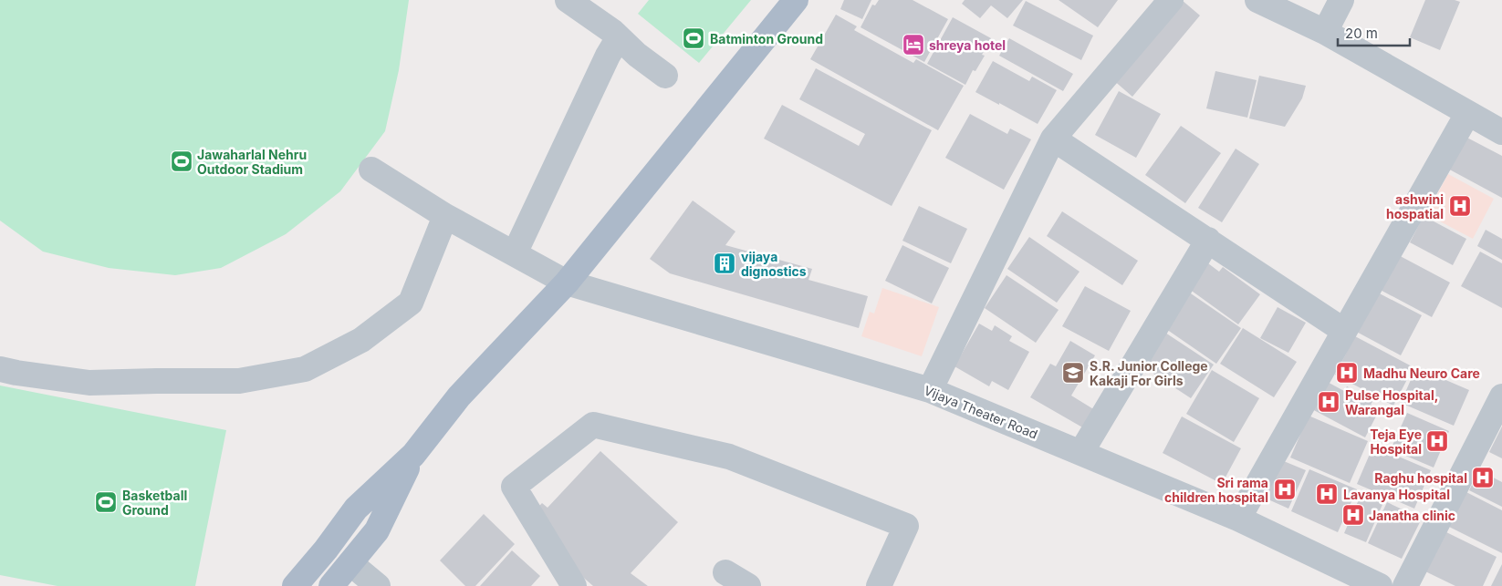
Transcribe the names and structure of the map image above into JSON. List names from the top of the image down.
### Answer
{
  "streets": {
    "street": ["Vijaya Theater Road"]
  },
  "places": {
    "sports": ["Batminton Ground", "Jawaharlal Nehru Outdoor Stadium", "Basketball Ground"],
    "hotel": ["shreya hotel"],
    "hospital": [
      "ashwini hospatial",
      "Madhu Neuro Care",
      "Pulse Hospital, Warangal",
      "Teja Eye Hospital",
      "Raghu hospital",
      "Sri rama children hospital",
      "Lavanya Hospital",
      "Janatha clinic"
    ],
    "building": ["vijaya dignostics"],
    "school or university": ["S.R. Junior College Kakaji For Girls"]
  },
  "scale_bar": "20 m"
}
